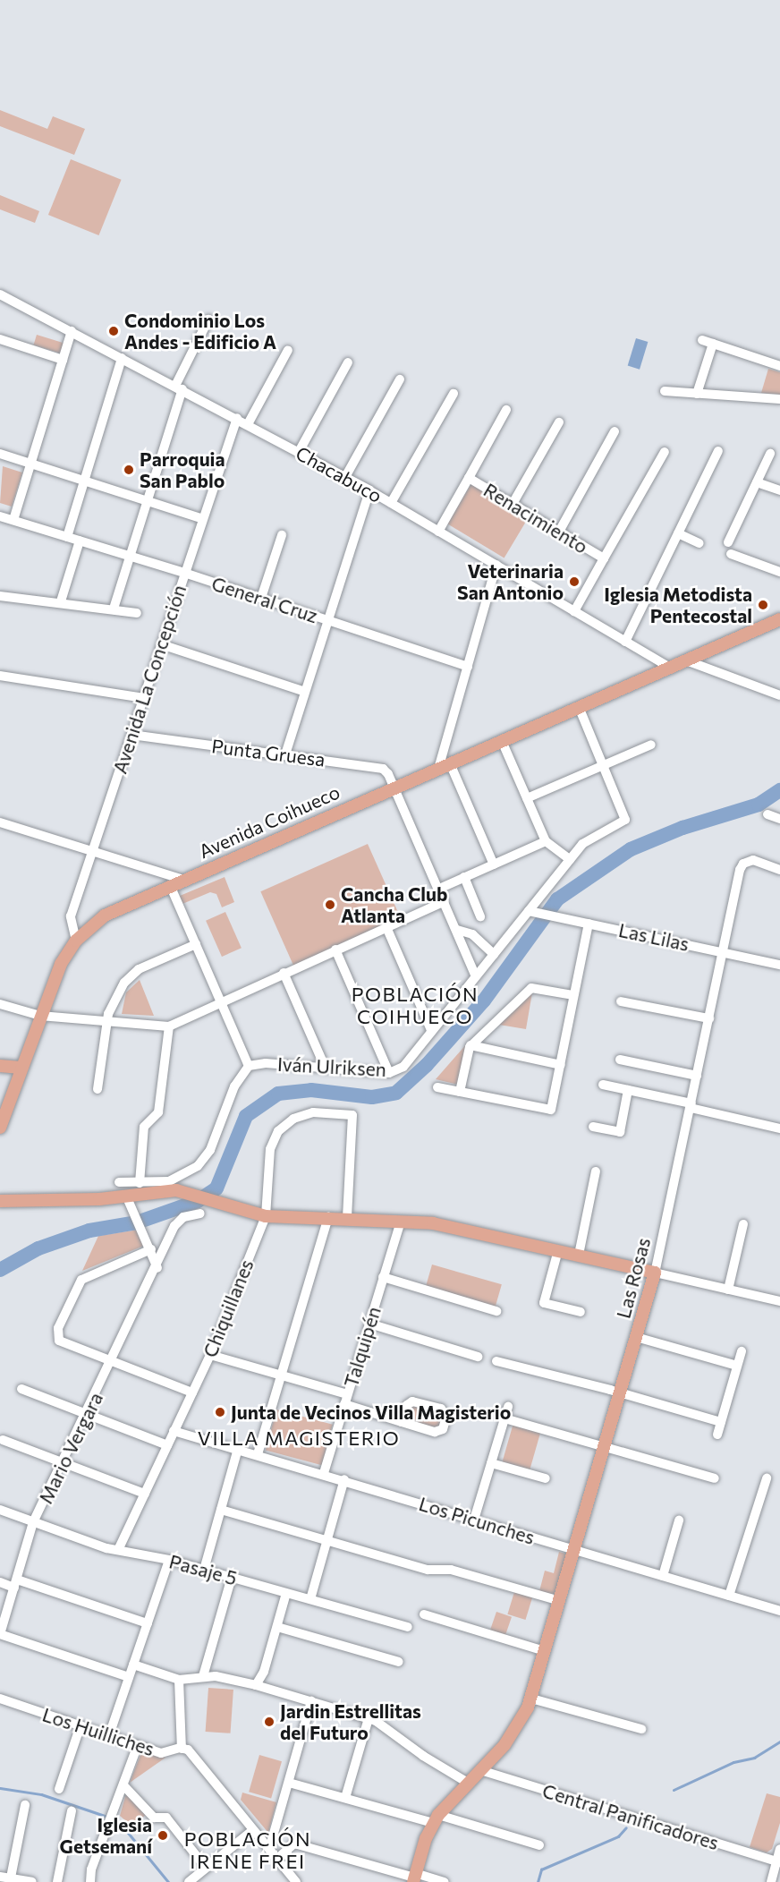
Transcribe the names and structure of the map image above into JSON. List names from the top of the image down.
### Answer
{
  "streets": {
    "main road": ["Avenida Coihueco", "Las Rosas"],
    "street": [
      "Chacabuco",
      "Renacimiento",
      "General Cruz",
      "Avenida La Concepción",
      "Punta Gruesa",
      "Las Lilas",
      "Iván Ulriksen",
      "Chiquillanes",
      "Talquipén",
      "Mario Vergara",
      "Los Picunches",
      "Pasaje 5",
      "Los Huilliches",
      "Central Panificadores"
    ]
  },
  "crossings": [
    ["Chacabuco", "Renacimiento"],
    ["Chacabuco", "Avenida La Concepción"],
    ["Chacabuco", "Avenida Coihueco"],
    ["General Cruz", "Avenida La Concepción"],
    ["Avenida La Concepción", "Punta Gruesa"],
    ["Avenida La Concepción", "Avenida Coihueco"],
    ["Punta Gruesa", "Avenida Coihueco"],
    ["Punta Gruesa", "Iván Ulriksen"],
    ["Las Lilas", "Iván Ulriksen"],
    ["Las Lilas", "Las Rosas"],
    ["Las Rosas", "Los Picunches"],
    ["Las Rosas", "Central Panificadores"],
    ["Chiquillanes", "Los Picunches"],
    ["Chiquillanes", "Pasaje 5"],
    ["Talquipén", "Los Picunches"],
    ["Mario Vergara", "Pasaje 5"]
  ],
  "districts": ["POBLACIÓN COIHUECO", "VILLA MAGISTERIO", "POBLACIÓN IRENE FREI"],
  "places": [
    "Condominio Los Andes - Edificio A",
    "Parroquia San Pablo",
    "Veterinaria San Antonio",
    "Iglesia Metodista Pentecostal",
    "Cancha Club Atlanta",
    "Junta de Vecinos Villa Magisterio",
    "Jardin Estrellitas del Futuro",
    "Iglesia Getsemaní"
  ]
}
